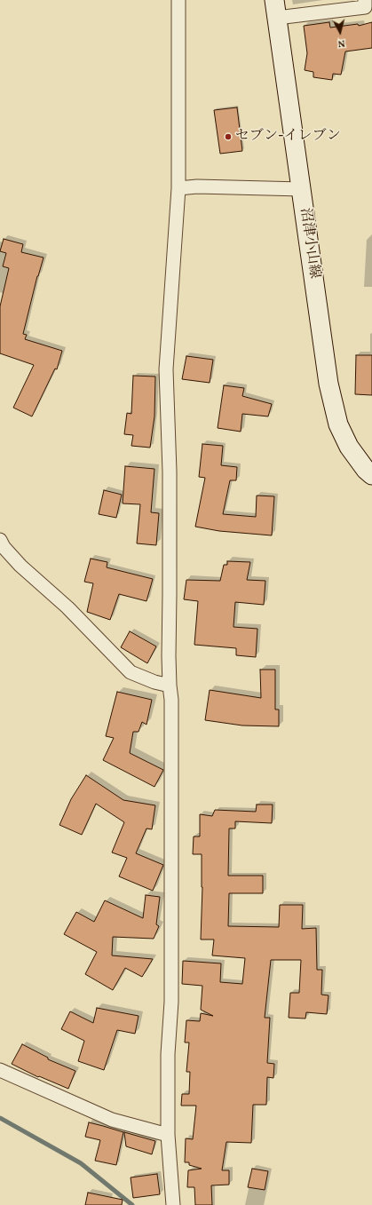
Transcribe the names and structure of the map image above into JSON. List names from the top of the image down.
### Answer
{
  "streets": {
    "main road": ["沼津小山線"]
  },
  "places": ["セブン-イレブン"],
  "north": "bottom"
}
